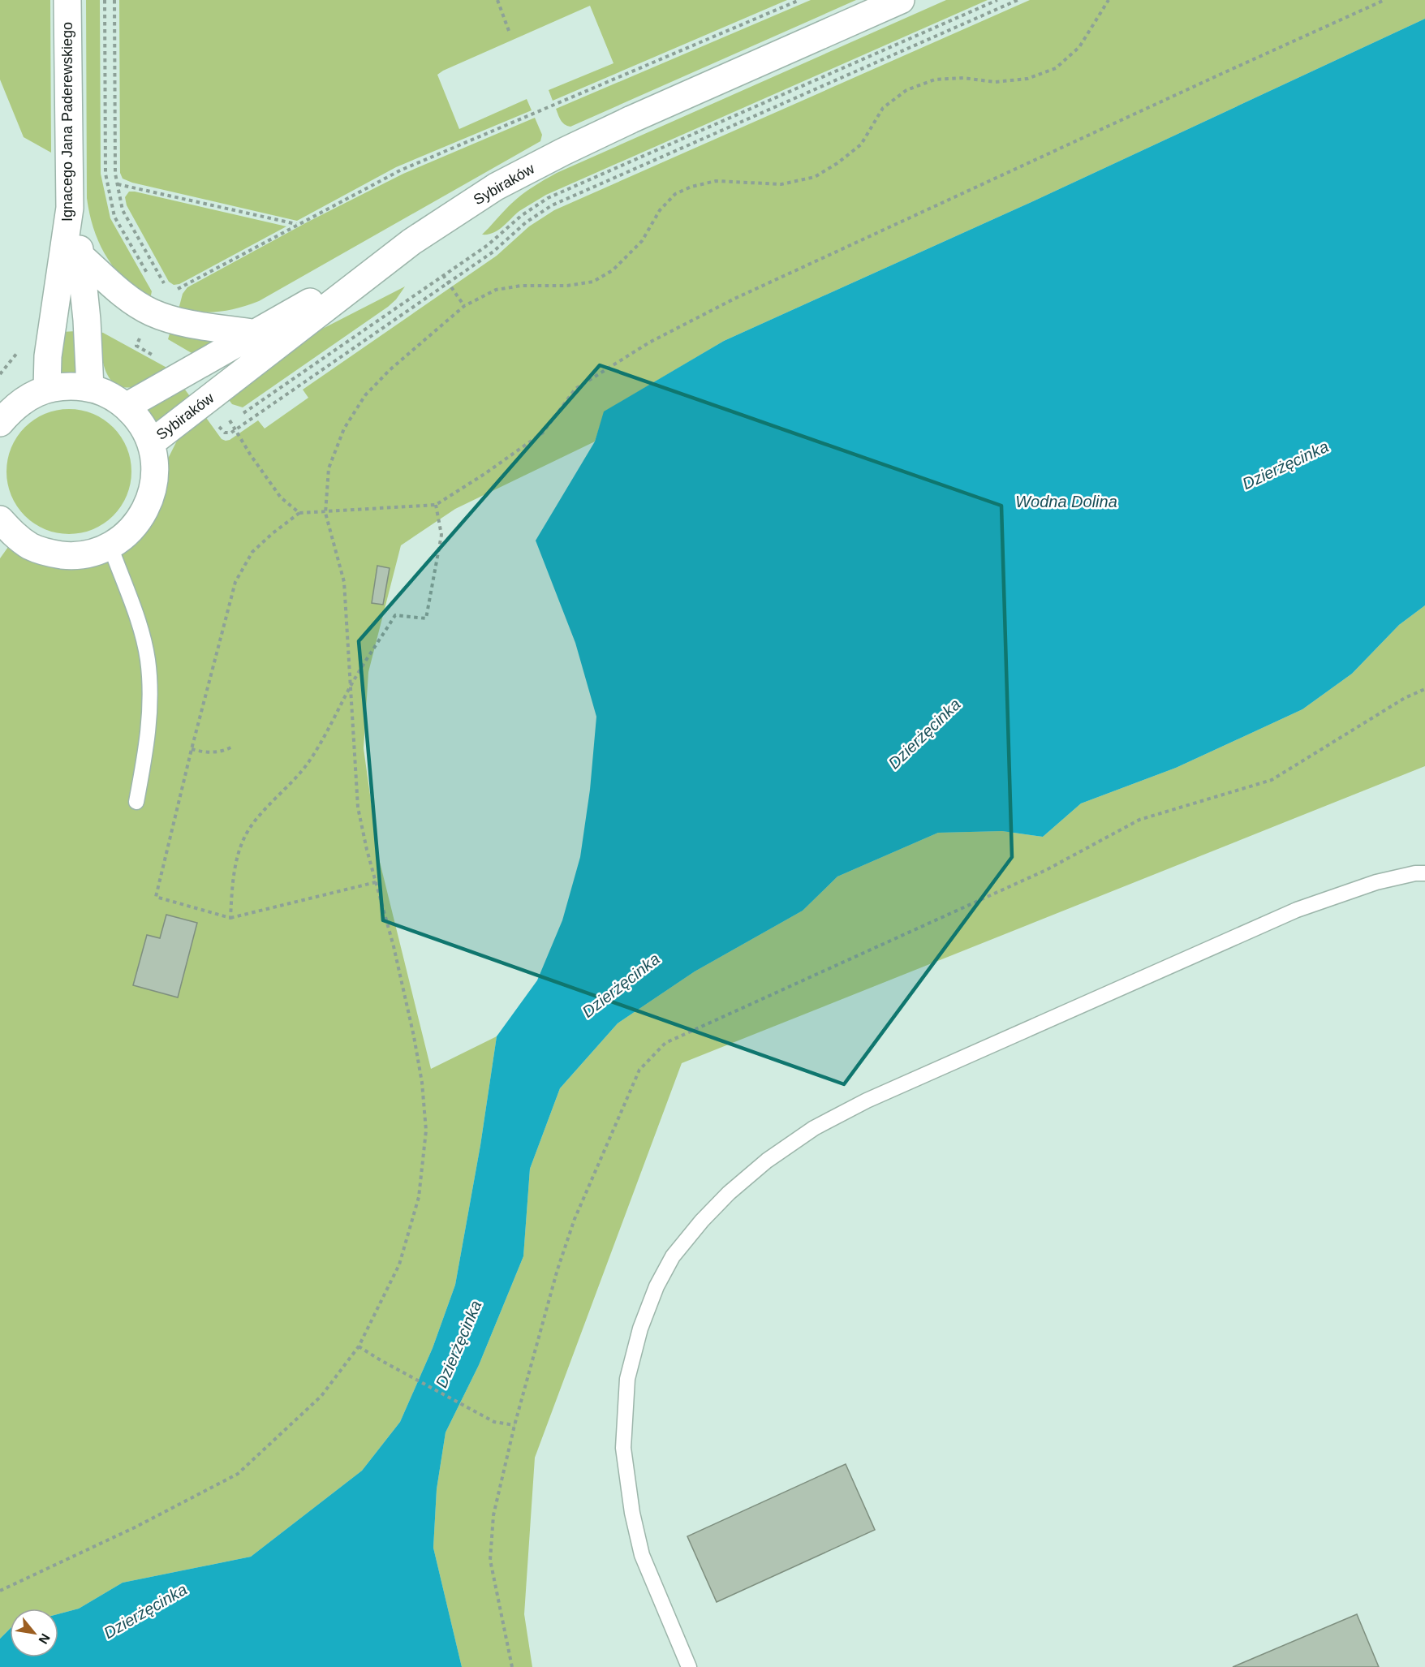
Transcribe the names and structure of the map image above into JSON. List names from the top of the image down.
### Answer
{
  "streets": {
    "street": ["Ignacego Jana Paderewskiego", "Sybiraków"]
  },
  "water": ["Dzierżęcinka", "Wodna Dolina"],
  "north": "bottom right"
}
